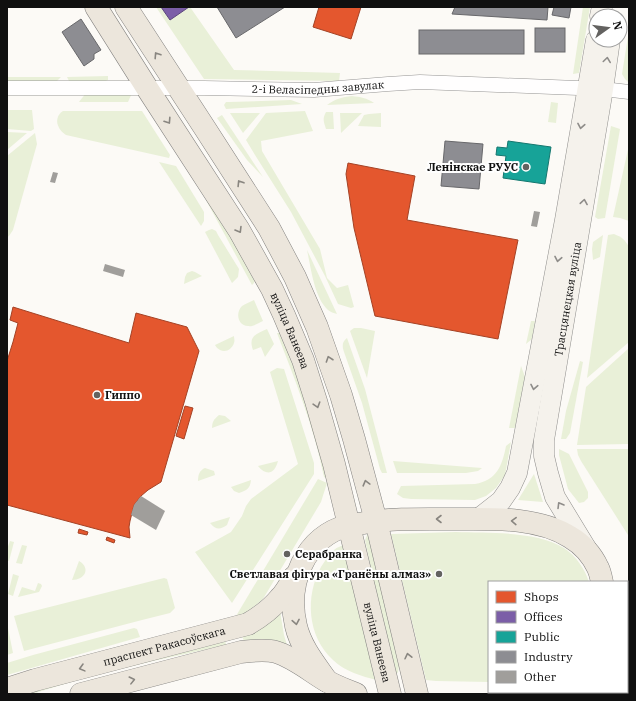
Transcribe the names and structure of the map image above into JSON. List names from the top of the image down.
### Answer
{
  "streets": {
    "main road": ["Трасцянецкая вуліца", "вуліца Ванеева", "праспект Ракасоўскага"],
    "street": ["2-і Веласіпедны завулак"]
  },
  "crossings": [
    ["2-і Веласіпедны завулак", "Трасцянецкая вуліца"],
    ["2-і Веласіпедны завулак", "вуліца Ванеева"],
    ["Трасцянецкая вуліца", "праспект Ракасоўскага"],
    ["вуліца Ванеева", "праспект Ракасоўскага"]
  ],
  "places": [
    "Ленінскае РУУС",
    "Гиппо",
    "Серабранка",
    "Светлавая фігура «Гранёны алмаз»"
  ],
  "legend": [
    "Shops",
    "Offices",
    "Public",
    "Industry",
    "Other"
  ],
  "north": "right"
}
